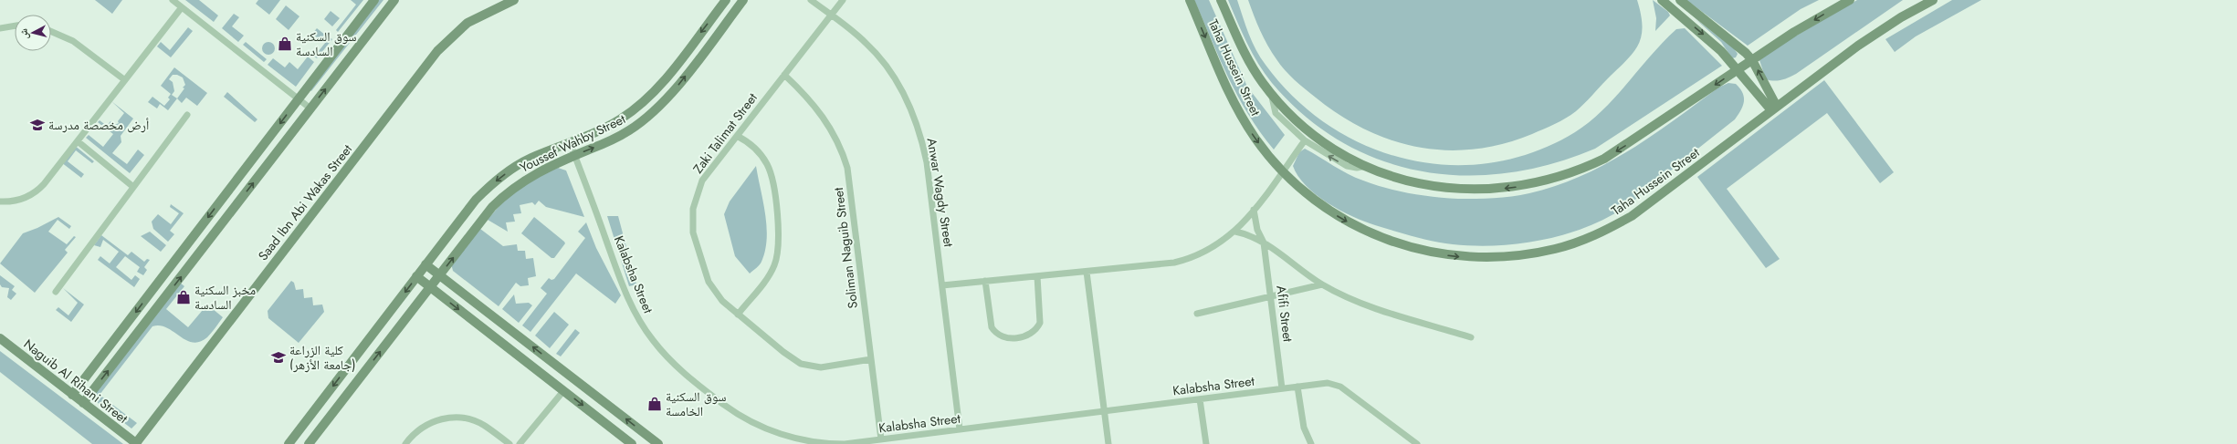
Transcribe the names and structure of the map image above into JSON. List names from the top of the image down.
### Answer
{
  "streets": {
    "street": [
      "Taha Hussein Street",
      "Zaki Talimat Street",
      "Youssef Wahby Street",
      "Anwar Wagdy Street",
      "Saad Ibn Abi Wakas Street",
      "Soliman Naguib Street",
      "Kalabsha Street",
      "Afifi Street",
      "Naguib Al Rihani Street"
    ]
  },
  "crossings": [
    ["Zaki Talimat Street", "Anwar Wagdy Street"],
    ["Zaki Talimat Street", "Soliman Naguib Street"],
    ["Youssef Wahby Street", "Kalabsha Street"],
    ["Anwar Wagdy Street", "Kalabsha Street"],
    ["Saad Ibn Abi Wakas Street", "Naguib Al Rihani Street"],
    ["Soliman Naguib Street", "Kalabsha Street"],
    ["Kalabsha Street", "Afifi Street"]
  ],
  "places": {
    "shop": ["سوق السكنية السادسة", "مخبز السكنية السادسة", "سوق السكنية الخامسة"],
    "school or university": ["أرض مخصصة مدرسة", "كلية الزراعة (جامعة الأزهر)"]
  },
  "north": "left"
}
